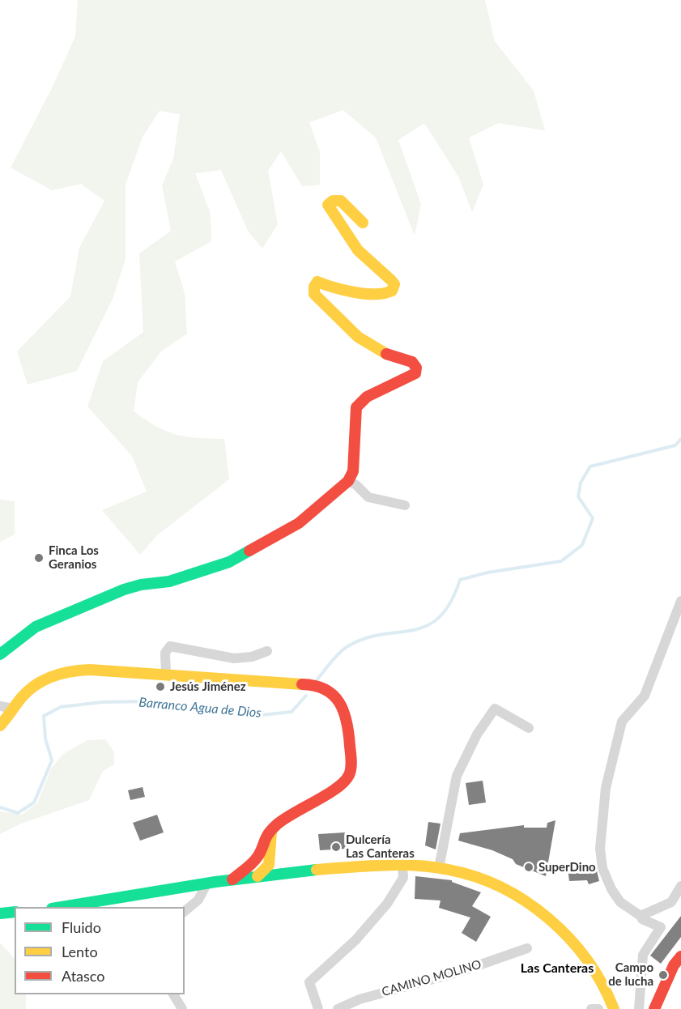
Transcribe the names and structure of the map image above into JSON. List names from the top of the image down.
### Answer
{
  "streets": {
    "street": ["CAMINO MOLINO"]
  },
  "districts": ["Las Canteras"],
  "water": ["Barranco Agua de Dios"],
  "places": [
    "Finca Los Geranios",
    "Jesús Jiménez",
    "Dulcería Las Canteras",
    "SuperDino",
    "Campo de lucha"
  ],
  "legend": ["Fluido", "Lento", "Atasco"]
}
